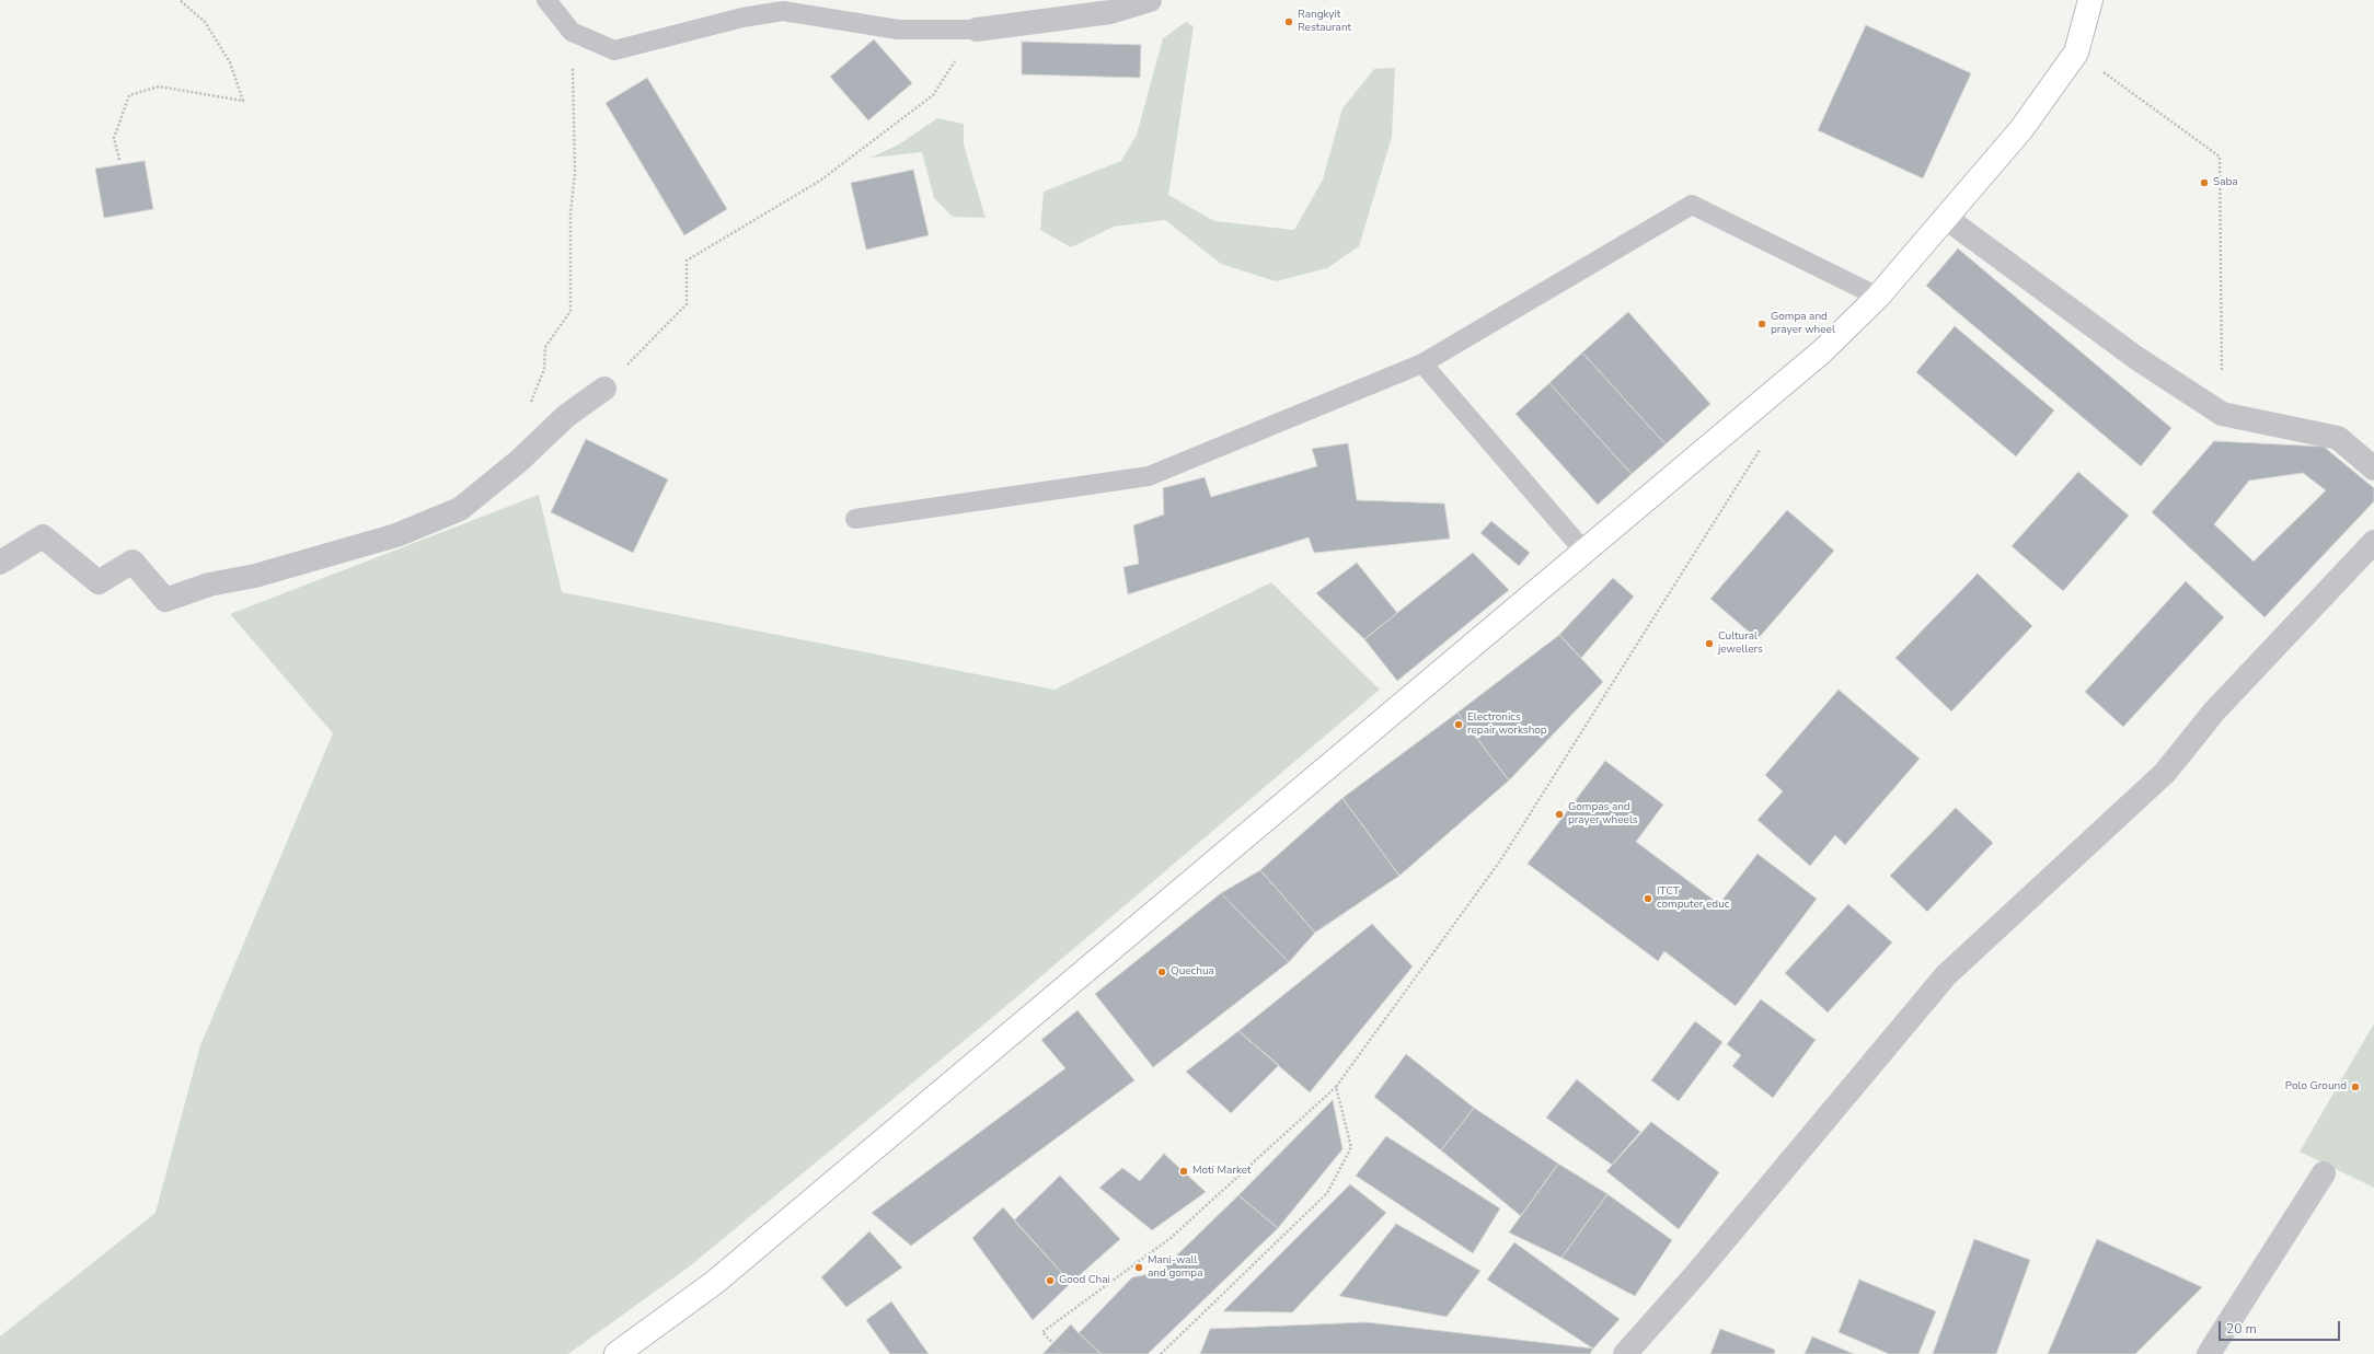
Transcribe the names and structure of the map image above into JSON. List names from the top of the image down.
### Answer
{
  "places": [
    "Rangkyit Restaurant",
    "Saba",
    "Gompa and prayer wheel",
    "Cultural jewellers",
    "Electronics repair workshop",
    "Gompas and prayer wheels",
    "ITCT computer educ",
    "Quechua",
    "Polo Ground",
    "Moti Market",
    "Mani-wall and gompa",
    "Good Chai"
  ],
  "scale_bar": "20 m"
}
